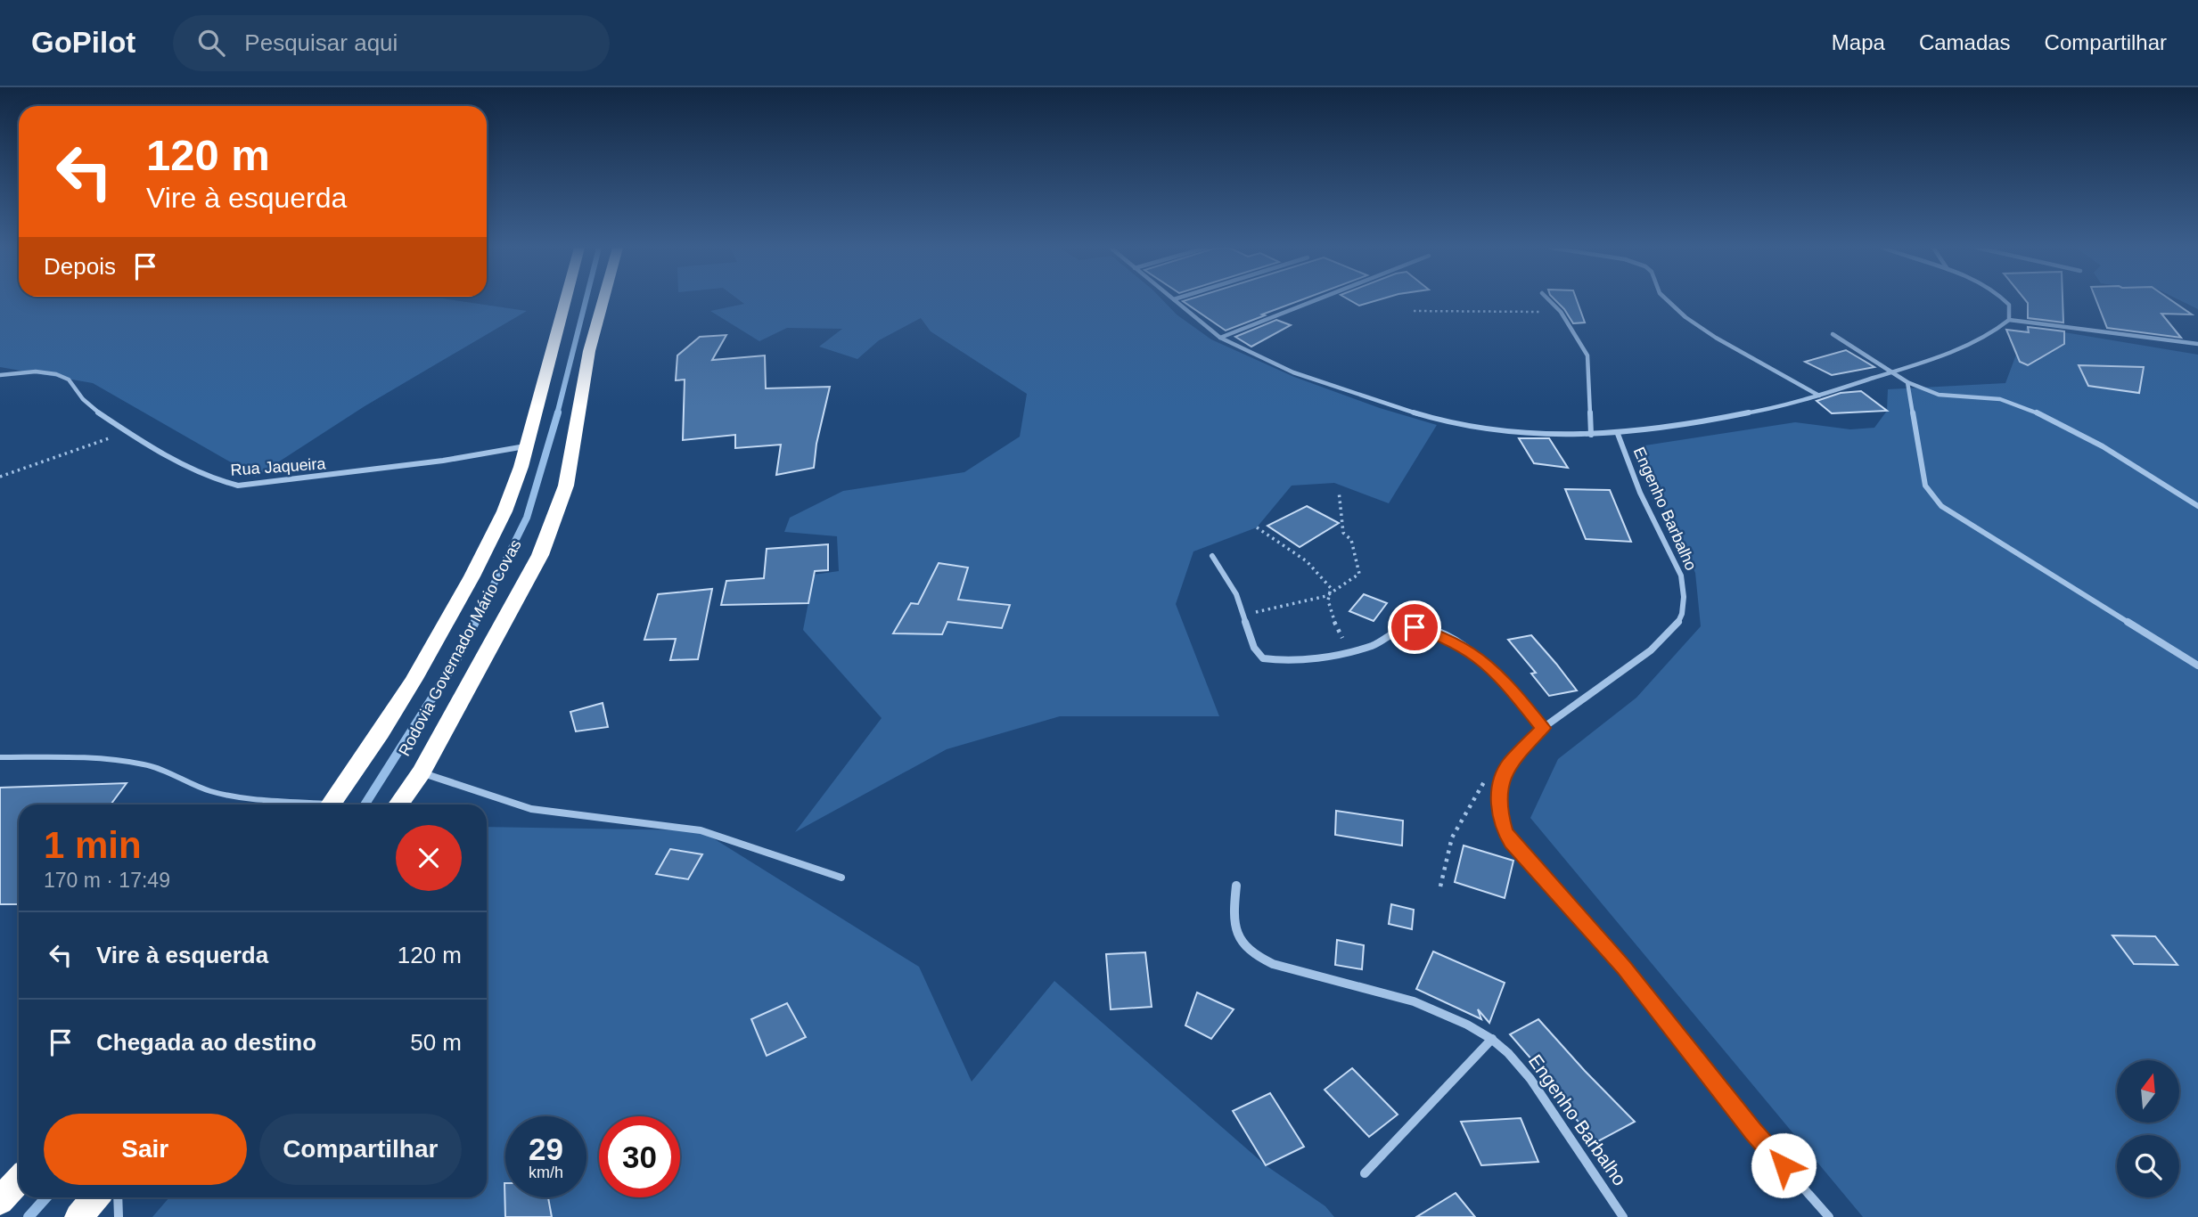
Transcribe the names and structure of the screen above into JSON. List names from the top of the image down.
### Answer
{
  "streets": {
    "highway": ["Rodovia Governador Mário Covas"],
    "street": ["Rua Jaqueira", "Engenho Barbalho"]
  },
  "crossings": [
    ["Rua Jaqueira", "Rodovia Governador Mário Covas"]
  ],
  "north": "top",
  "page": {
    "header": "GoPilot",
    "search": "Pesquisar aqui",
    "nav": ["Mapa", "Camadas", "Compartilhar"],
    "turn": ["120 m", "Vire à esquerda"],
    "then": "Depois",
    "heading": ["1 min", "170 m · 17:49"],
    "list": [
      {
        "name": "Vire à esquerda",
        "value": "120 m"
      },
      {
        "name": "Chegada ao destino",
        "value": "50 m"
      }
    ],
    "buttons": ["Sair", "Compartilhar"],
    "speed": "29 km/h",
    "limit": "30"
  }
}
